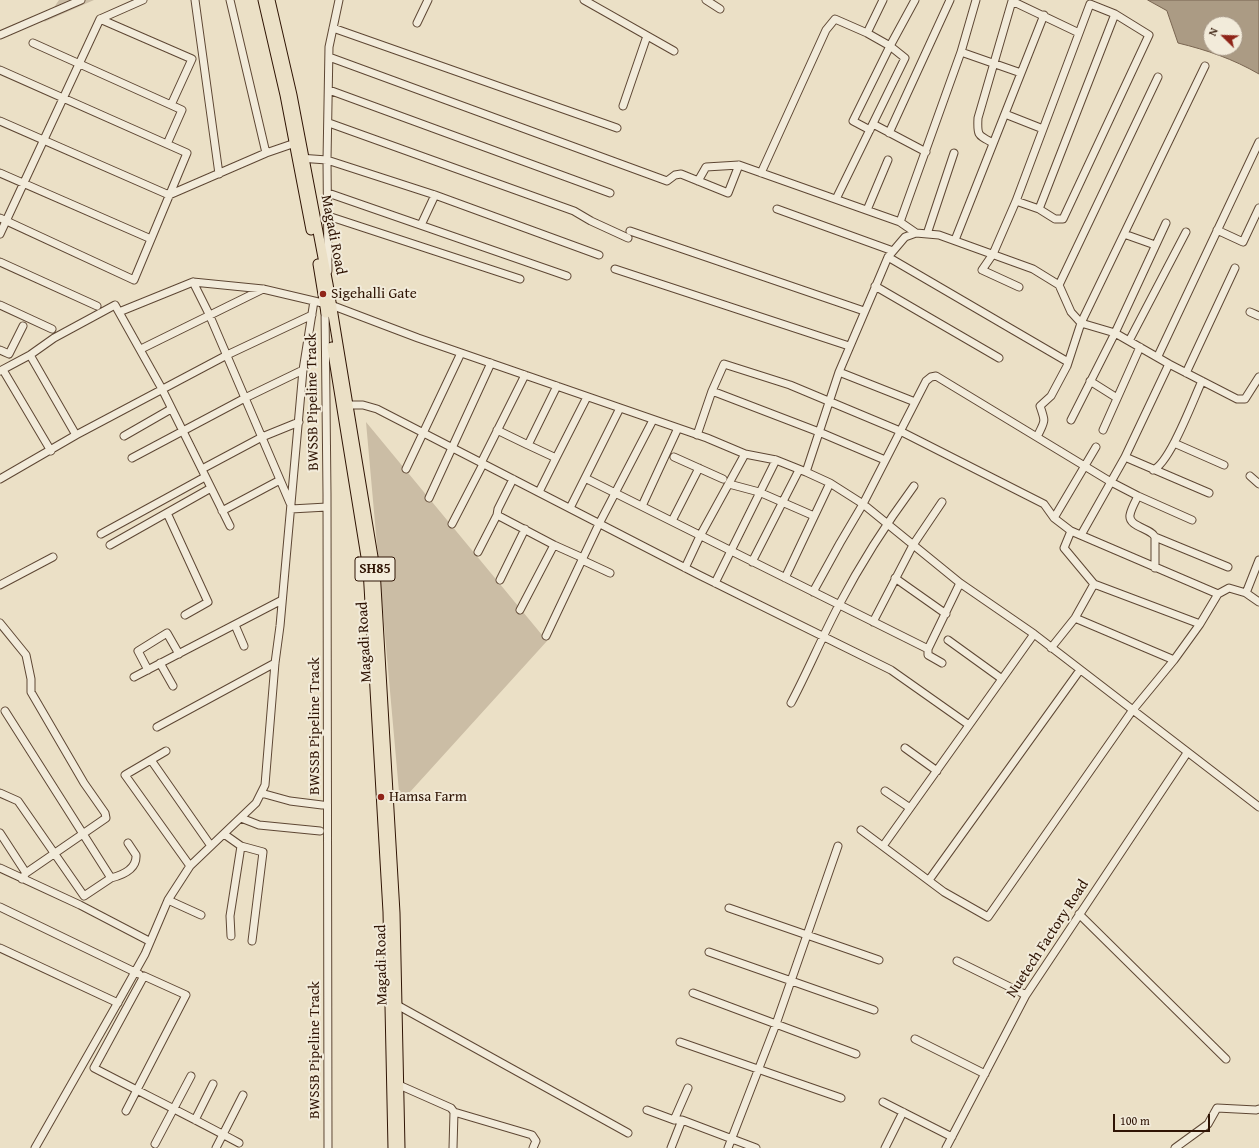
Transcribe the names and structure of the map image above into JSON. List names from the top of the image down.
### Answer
{
  "streets": {
    "main road": ["Magadi Road", "SH85"],
    "street": ["BWSSB Pipeline Track", "Nuetech Factory Road"]
  },
  "crossings": [
    ["Magadi Road", "BWSSB Pipeline Track"]
  ],
  "places": ["Sigehalli Gate", "Hamsa Farm"],
  "scale_bar": "100 m",
  "north": "top left"
}
